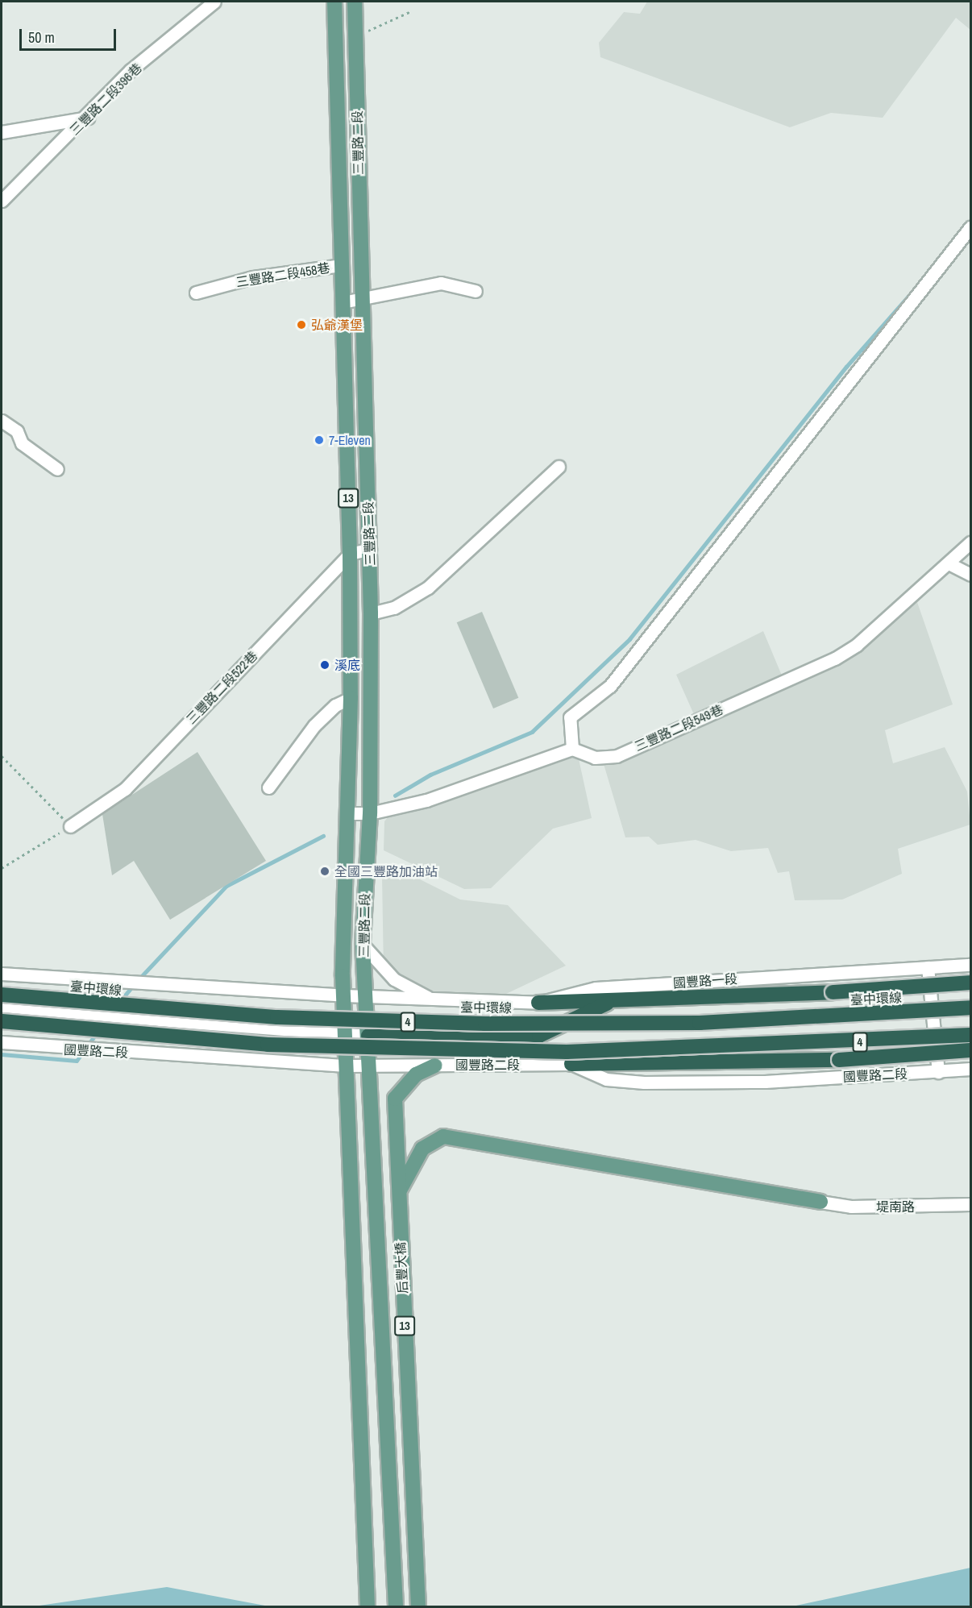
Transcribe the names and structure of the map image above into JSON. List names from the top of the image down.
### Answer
{
  "streets": {
    "highway": ["臺中環線", "4"],
    "main road": ["三豐路二段", "13", "后豐大橋"],
    "street": [
      "三豐路二段396巷",
      "三豐路二段458巷",
      "三豐路二段522巷",
      "三豐路二段549巷",
      "國豐路一段",
      "國豐路二段",
      "堤南路"
    ]
  },
  "crossings": [
    ["三豐路二段", "三豐路二段458巷"],
    ["三豐路二段", "13"],
    ["三豐路二段", "三豐路二段522巷"],
    ["三豐路二段", "國豐路二段"],
    ["三豐路二段", "后豐大橋"],
    ["13", "國豐路二段"],
    ["國豐路二段", "后豐大橋"]
  ],
  "places": [
    "弘爺漢堡",
    "7-Eleven",
    "溪底",
    "全國三豐路加油站"
  ],
  "scale_bar": "50 m"
}
